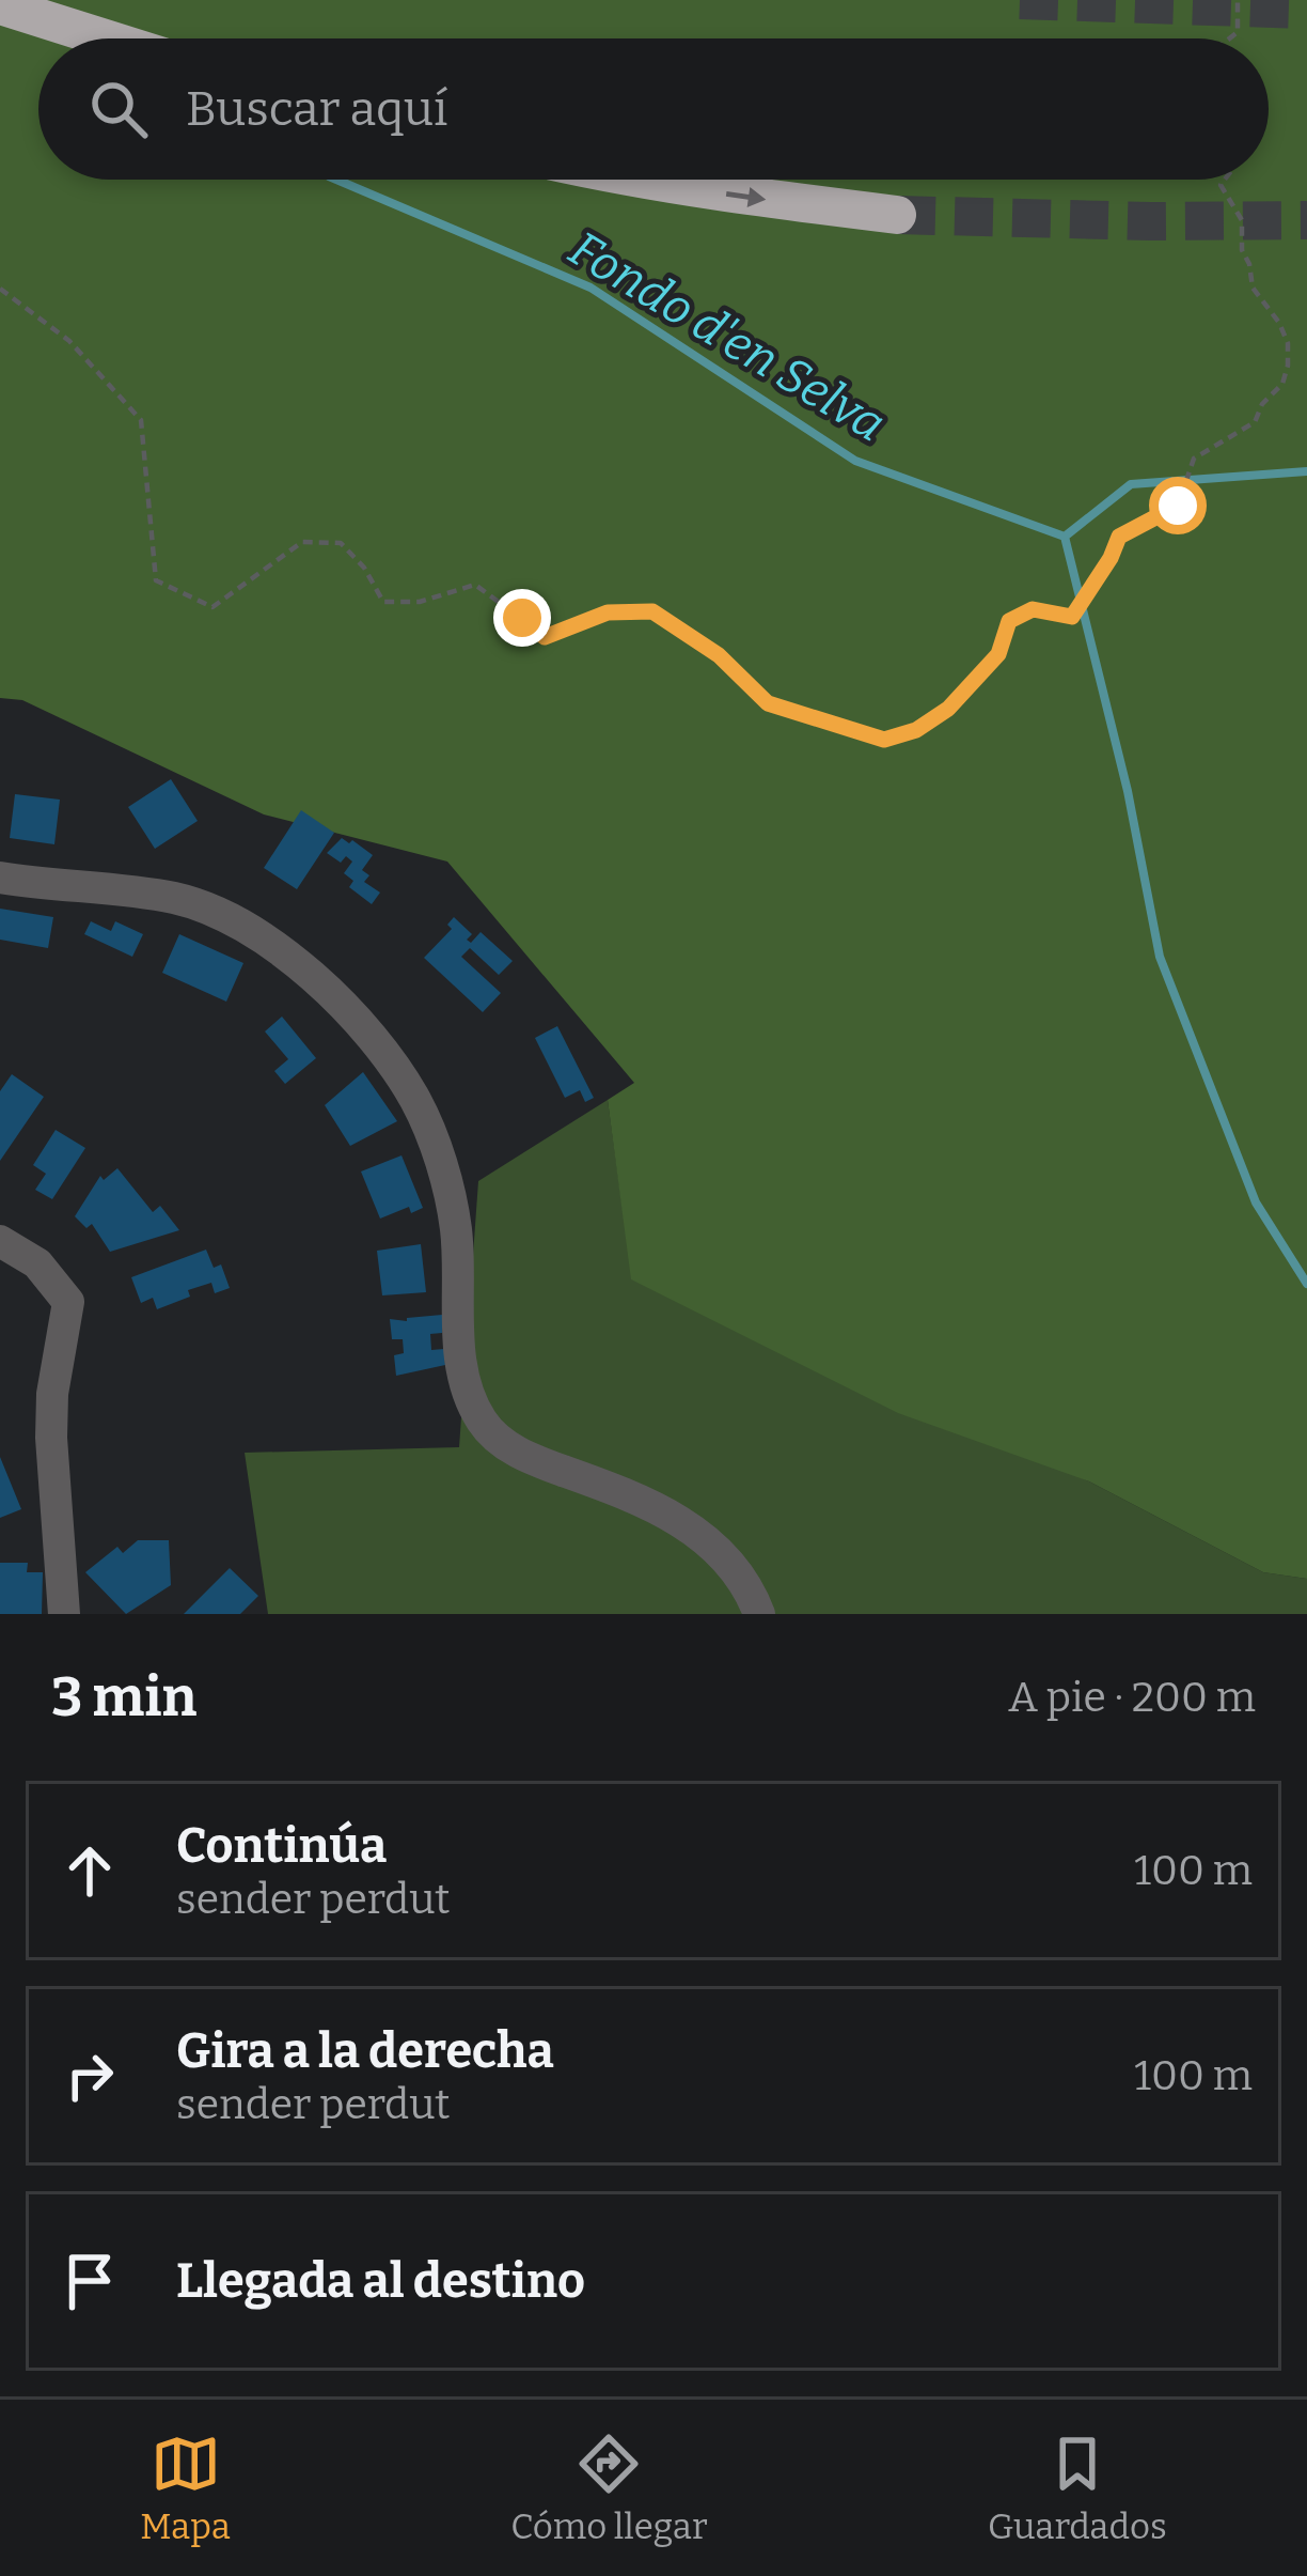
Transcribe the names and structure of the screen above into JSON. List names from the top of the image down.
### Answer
{
  "water": ["Fondo d'en Selva"],
  "page": {
    "search": "Buscar aquí",
    "heading": ["3 min", "A pie · 200 m"],
    "list": [
      ["Continúa", "sender perdut", "100 m"],
      ["Gira a la derecha", "sender perdut", "100 m"],
      "Llegada al destino"
    ],
    "nav": ["Mapa", "Cómo llegar", "Guardados"]
  }
}
